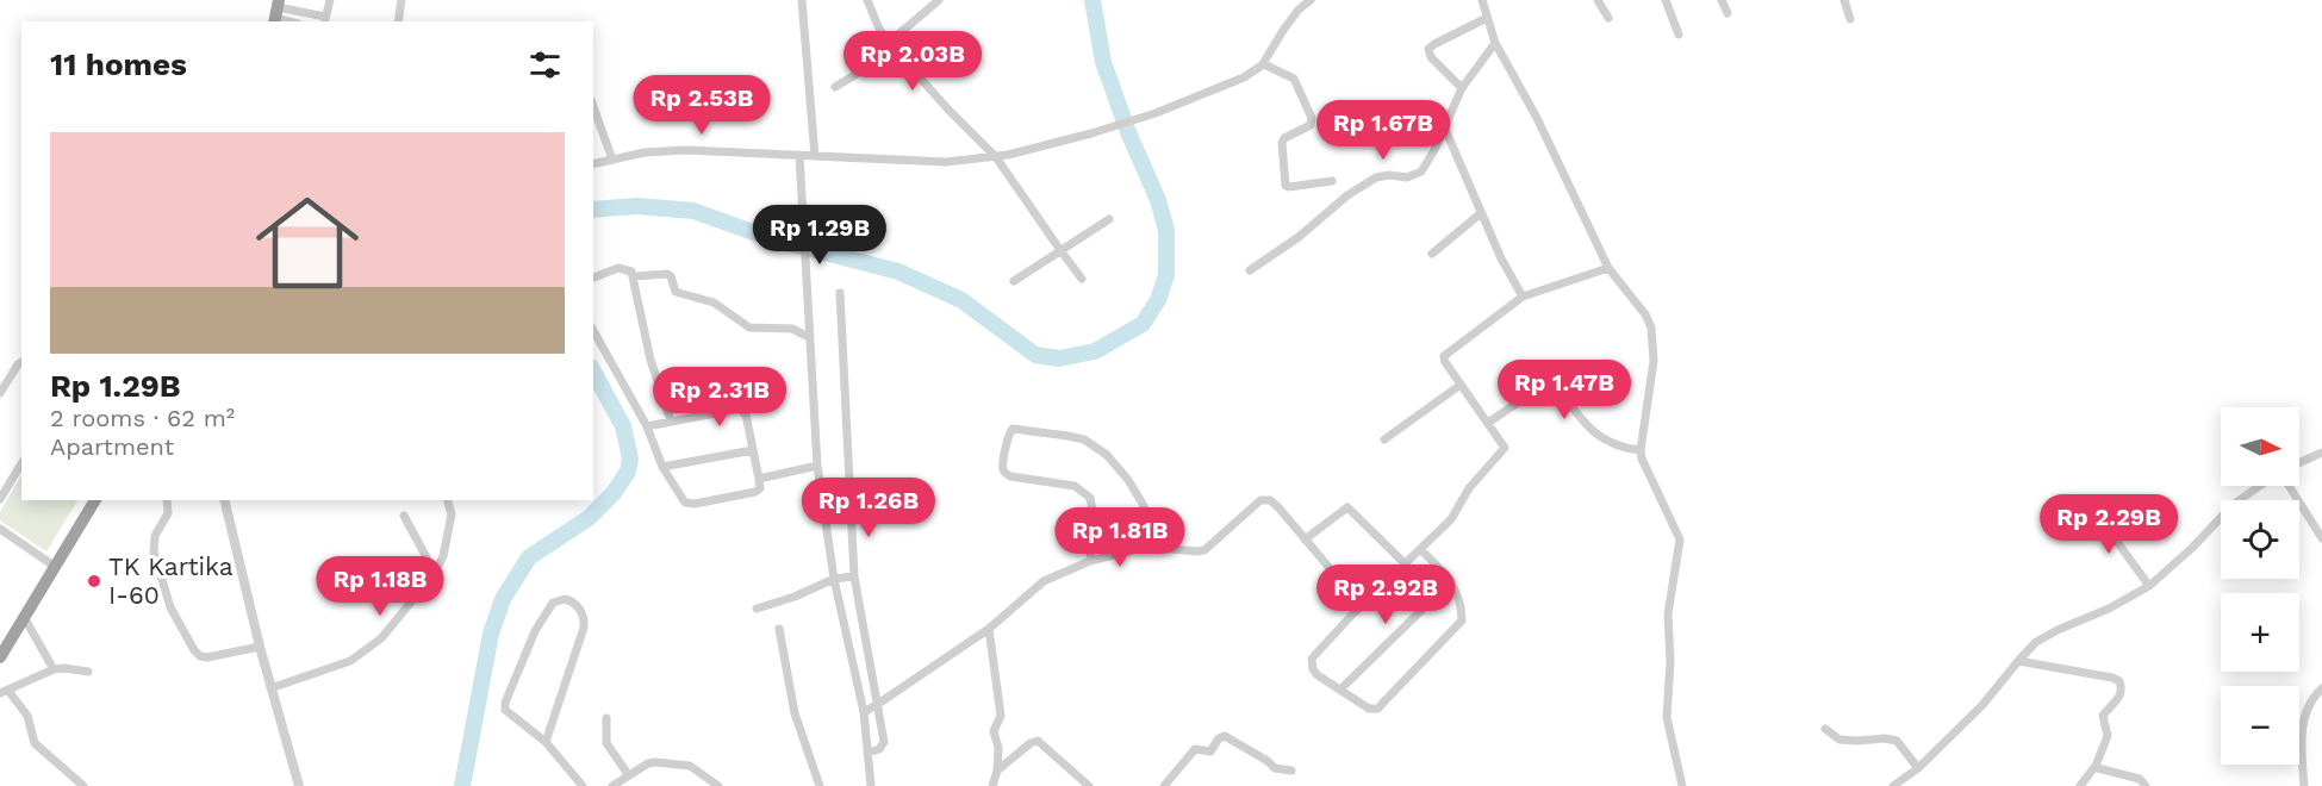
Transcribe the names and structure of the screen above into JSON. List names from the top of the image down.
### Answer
{
  "places": ["TK Kartika I-60"],
  "north": "right",
  "page": {
    "heading": "11 homes",
    "price": [
      "Rp 2.03B",
      "Rp 2.53B",
      "Rp 1.67B",
      "Rp 1.29B",
      "Rp 1.47B",
      "Rp 2.31B",
      "Rp 1.26B",
      "Rp 2.29B",
      "Rp 1.81B",
      "Rp 1.18B",
      "Rp 2.92B"
    ],
    "list": [
      {
        "name": "Rp 1.29B",
        "note": "2 rooms · 62 m² · Apartment"
      }
    ],
    "map_buttons": ["+", "−"]
  }
}
